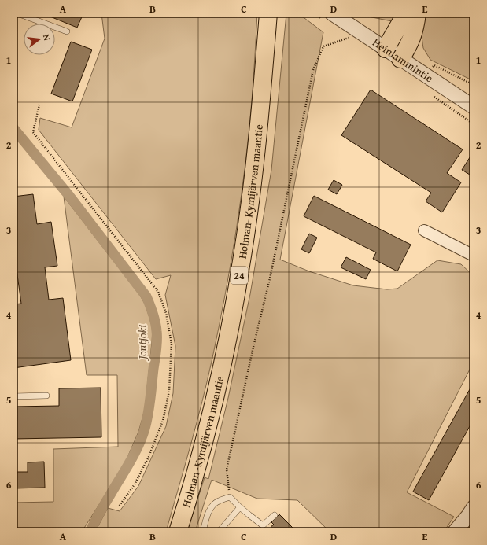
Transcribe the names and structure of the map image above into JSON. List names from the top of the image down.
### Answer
{
  "streets": {
    "highway": ["Holman–Kymijärven maantie", "24"],
    "street": ["Heinlammintie"]
  },
  "water": ["Joutjoki"],
  "north": "right",
  "grid": {
    "columns": [
      "A",
      "B",
      "C",
      "D",
      "E"
    ],
    "rows": [
      "1",
      "2",
      "3",
      "4",
      "5",
      "6"
    ]
  }
}
